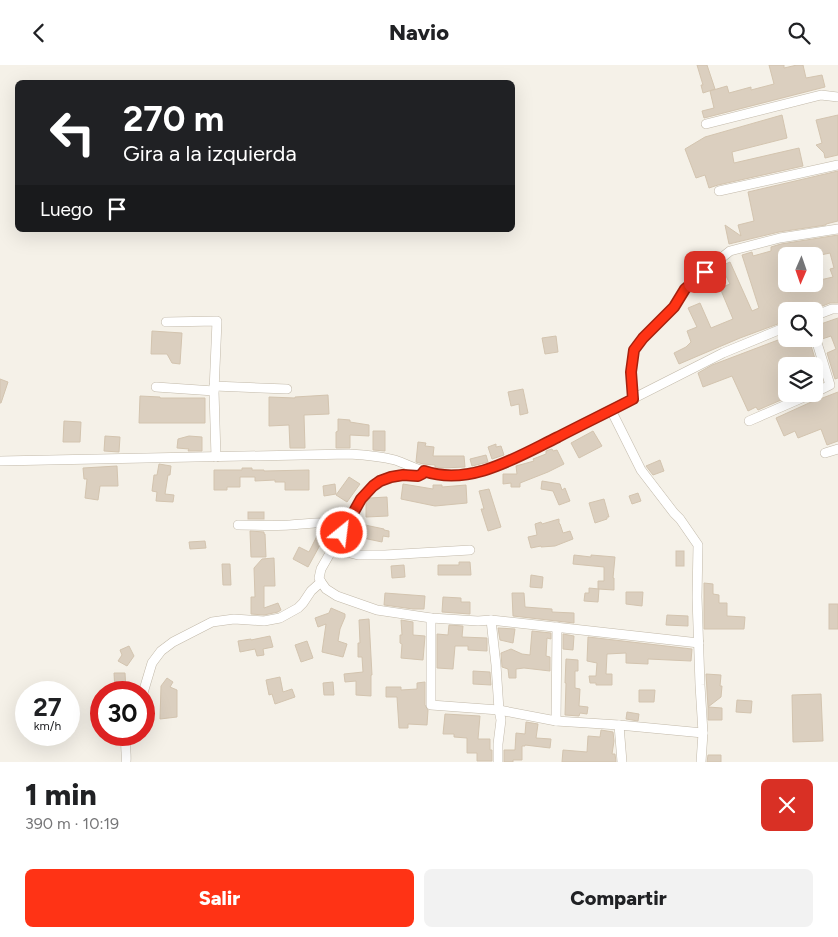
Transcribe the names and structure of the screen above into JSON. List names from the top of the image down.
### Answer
{
  "north": "bottom",
  "page": {
    "header": "Navio",
    "turn": ["270 m", "Gira a la izquierda"],
    "then": "Luego",
    "speed": "27 km/h",
    "limit": "30",
    "heading": ["1 min", "390 m · 10:19"],
    "buttons": ["Salir", "Compartir"]
  }
}
